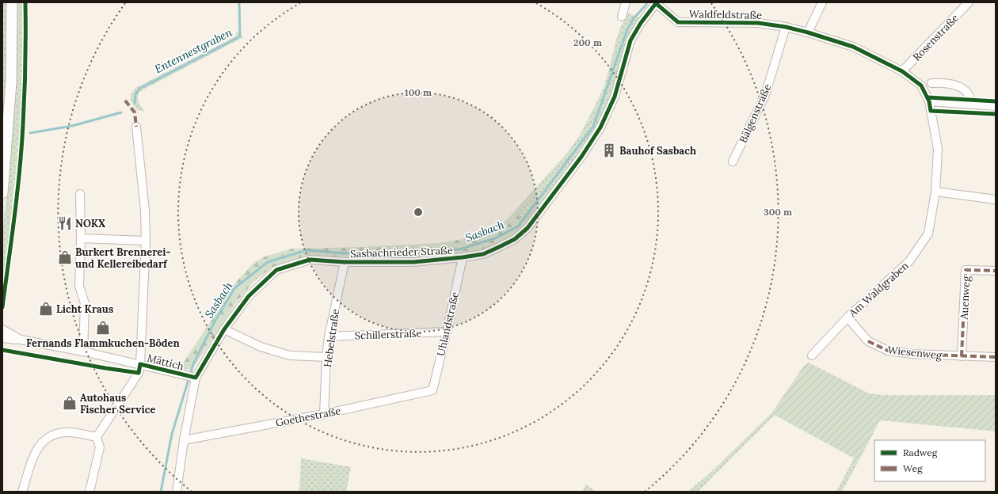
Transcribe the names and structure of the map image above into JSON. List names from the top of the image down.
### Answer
{
  "streets": {
    "street": [
      "Waldfeldstraße",
      "Rosenstraße",
      "Bälgenstraße",
      "Sasbachrieder Straße",
      "Am Waldgraben",
      "Auenweg",
      "Uhlandstraße",
      "Schillerstraße",
      "Hebelstraße",
      "Wiesenweg",
      "Mättich",
      "Goethestraße"
    ]
  },
  "crossings": [
    ["Waldfeldstraße", "Rosenstraße"],
    ["Waldfeldstraße", "Bälgenstraße"],
    ["Waldfeldstraße", "Sasbachrieder Straße"],
    ["Waldfeldstraße", "Am Waldgraben"],
    ["Sasbachrieder Straße", "Uhlandstraße"],
    ["Sasbachrieder Straße", "Hebelstraße"],
    ["Sasbachrieder Straße", "Mättich"],
    ["Sasbachrieder Straße", "Goethestraße"],
    ["Am Waldgraben", "Wiesenweg"],
    ["Auenweg", "Wiesenweg"],
    ["Uhlandstraße", "Schillerstraße"],
    ["Uhlandstraße", "Goethestraße"],
    ["Schillerstraße", "Hebelstraße"],
    ["Hebelstraße", "Goethestraße"]
  ],
  "water": ["Entennestgraben", "Sasbach"],
  "places": {
    "building": ["Bauhof Sasbach"],
    "restaurant": ["NOKX"],
    "shop": [
      "Burkert Brennerei- und Kellereibedarf",
      "Licht Kraus",
      "Fernands Flammkuchen-Böden",
      "Autohaus Fischer Service"
    ]
  },
  "legend": ["Radweg", "Weg"],
  "rings": ["200 m", "100 m", "300 m"]
}
